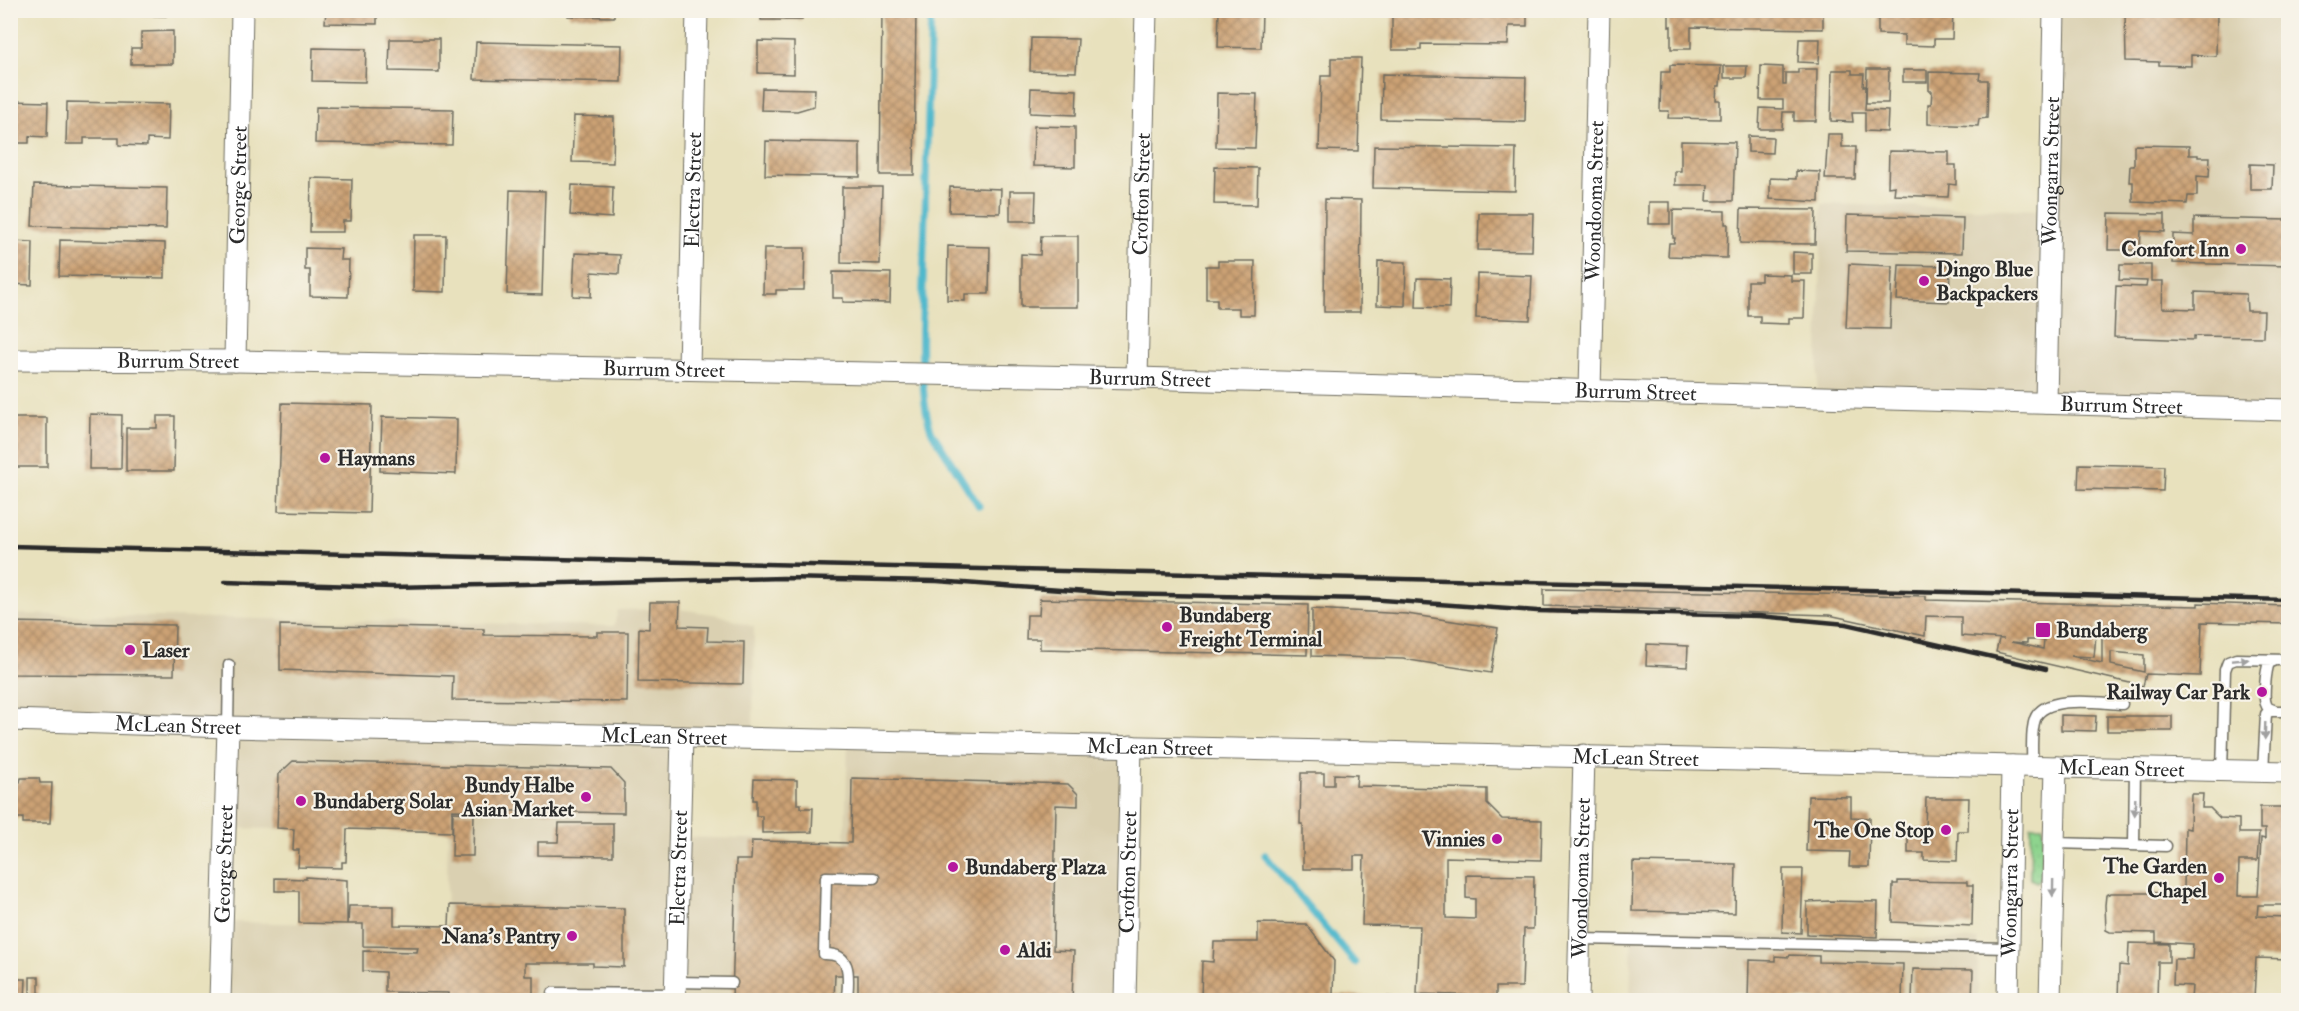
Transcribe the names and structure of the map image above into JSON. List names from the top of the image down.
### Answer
{
  "streets": {
    "street": [
      "Woongarra Street",
      "George Street",
      "Electra Street",
      "Crofton Street",
      "Woondooma Street",
      "Burrum Street",
      "McLean Street"
    ]
  },
  "crossings": [
    ["Woongarra Street", "Burrum Street"],
    ["Woongarra Street", "McLean Street"],
    ["George Street", "Burrum Street"],
    ["George Street", "McLean Street"],
    ["Electra Street", "Burrum Street"],
    ["Electra Street", "McLean Street"],
    ["Crofton Street", "Burrum Street"],
    ["Crofton Street", "McLean Street"],
    ["Woondooma Street", "Burrum Street"],
    ["Woondooma Street", "McLean Street"]
  ],
  "places": {
    "other": [
      "Comfort Inn",
      "Dingo Blue Backpackers",
      "Haymans",
      "Bundaberg Freight Terminal",
      "Laser",
      "Railway Car Park",
      "Bundy Halbe Asian Market",
      "Bundaberg Solar",
      "The One Stop",
      "Vinnies",
      "Bundaberg Plaza",
      "The Garden Chapel",
      "Nana's Pantry",
      "Aldi"
    ],
    "transit": ["Bundaberg"]
  }
}
